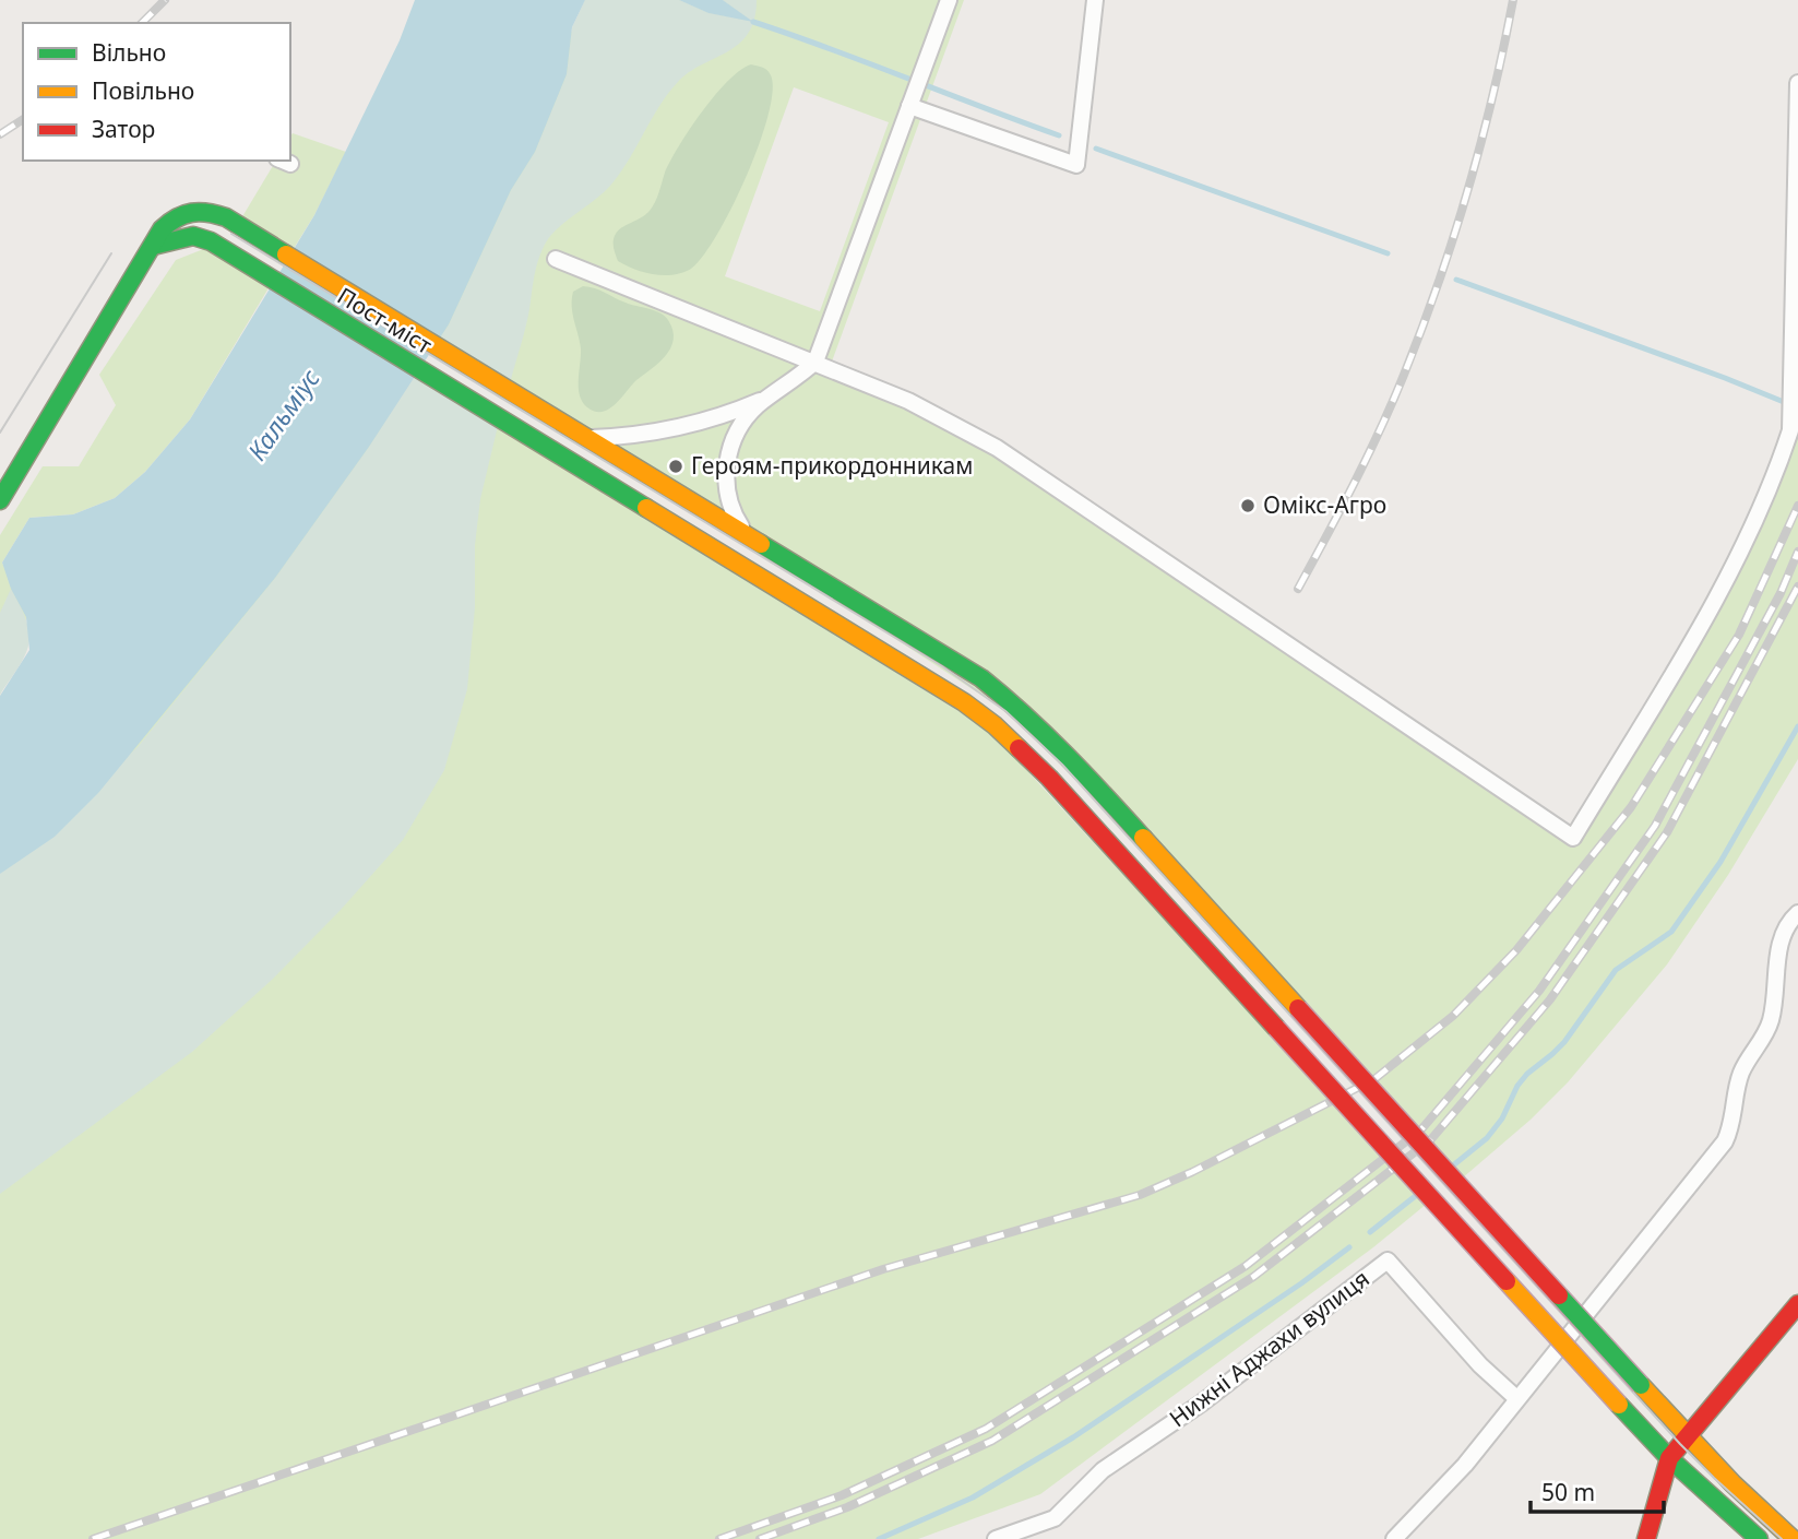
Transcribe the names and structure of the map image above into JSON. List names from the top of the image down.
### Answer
{
  "streets": {
    "main road": ["Пост-міст"],
    "street": ["Нижні Аджахи вулиця"]
  },
  "water": ["Кальміус"],
  "places": ["Героям-прикордонникам", "Омiкс-Агро"],
  "legend": ["Вільно", "Повільно", "Затор"],
  "scale_bar": "50 m"
}
